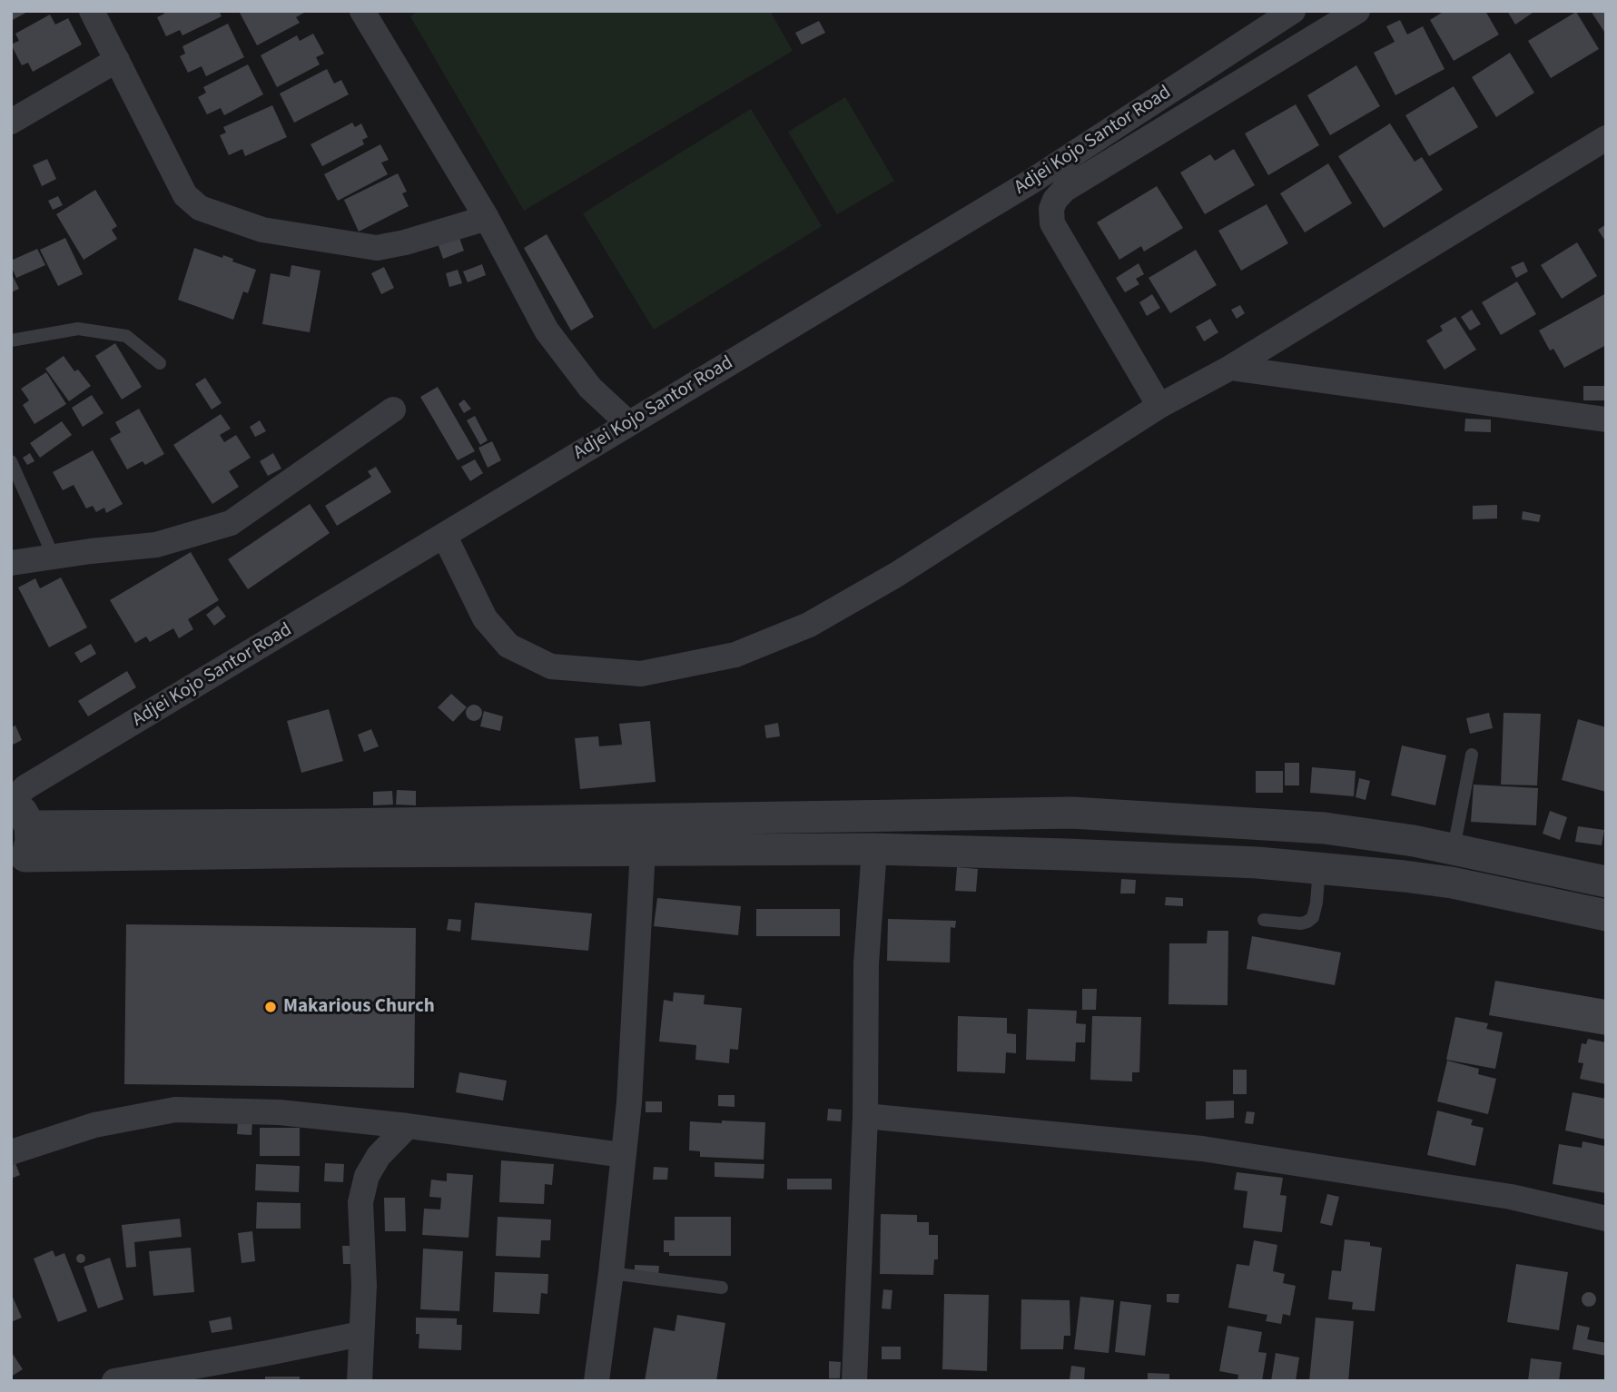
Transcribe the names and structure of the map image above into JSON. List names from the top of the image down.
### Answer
{
  "streets": {
    "street": ["Adjei Kojo Santor Road"]
  },
  "places": ["Makarious Church"]
}
